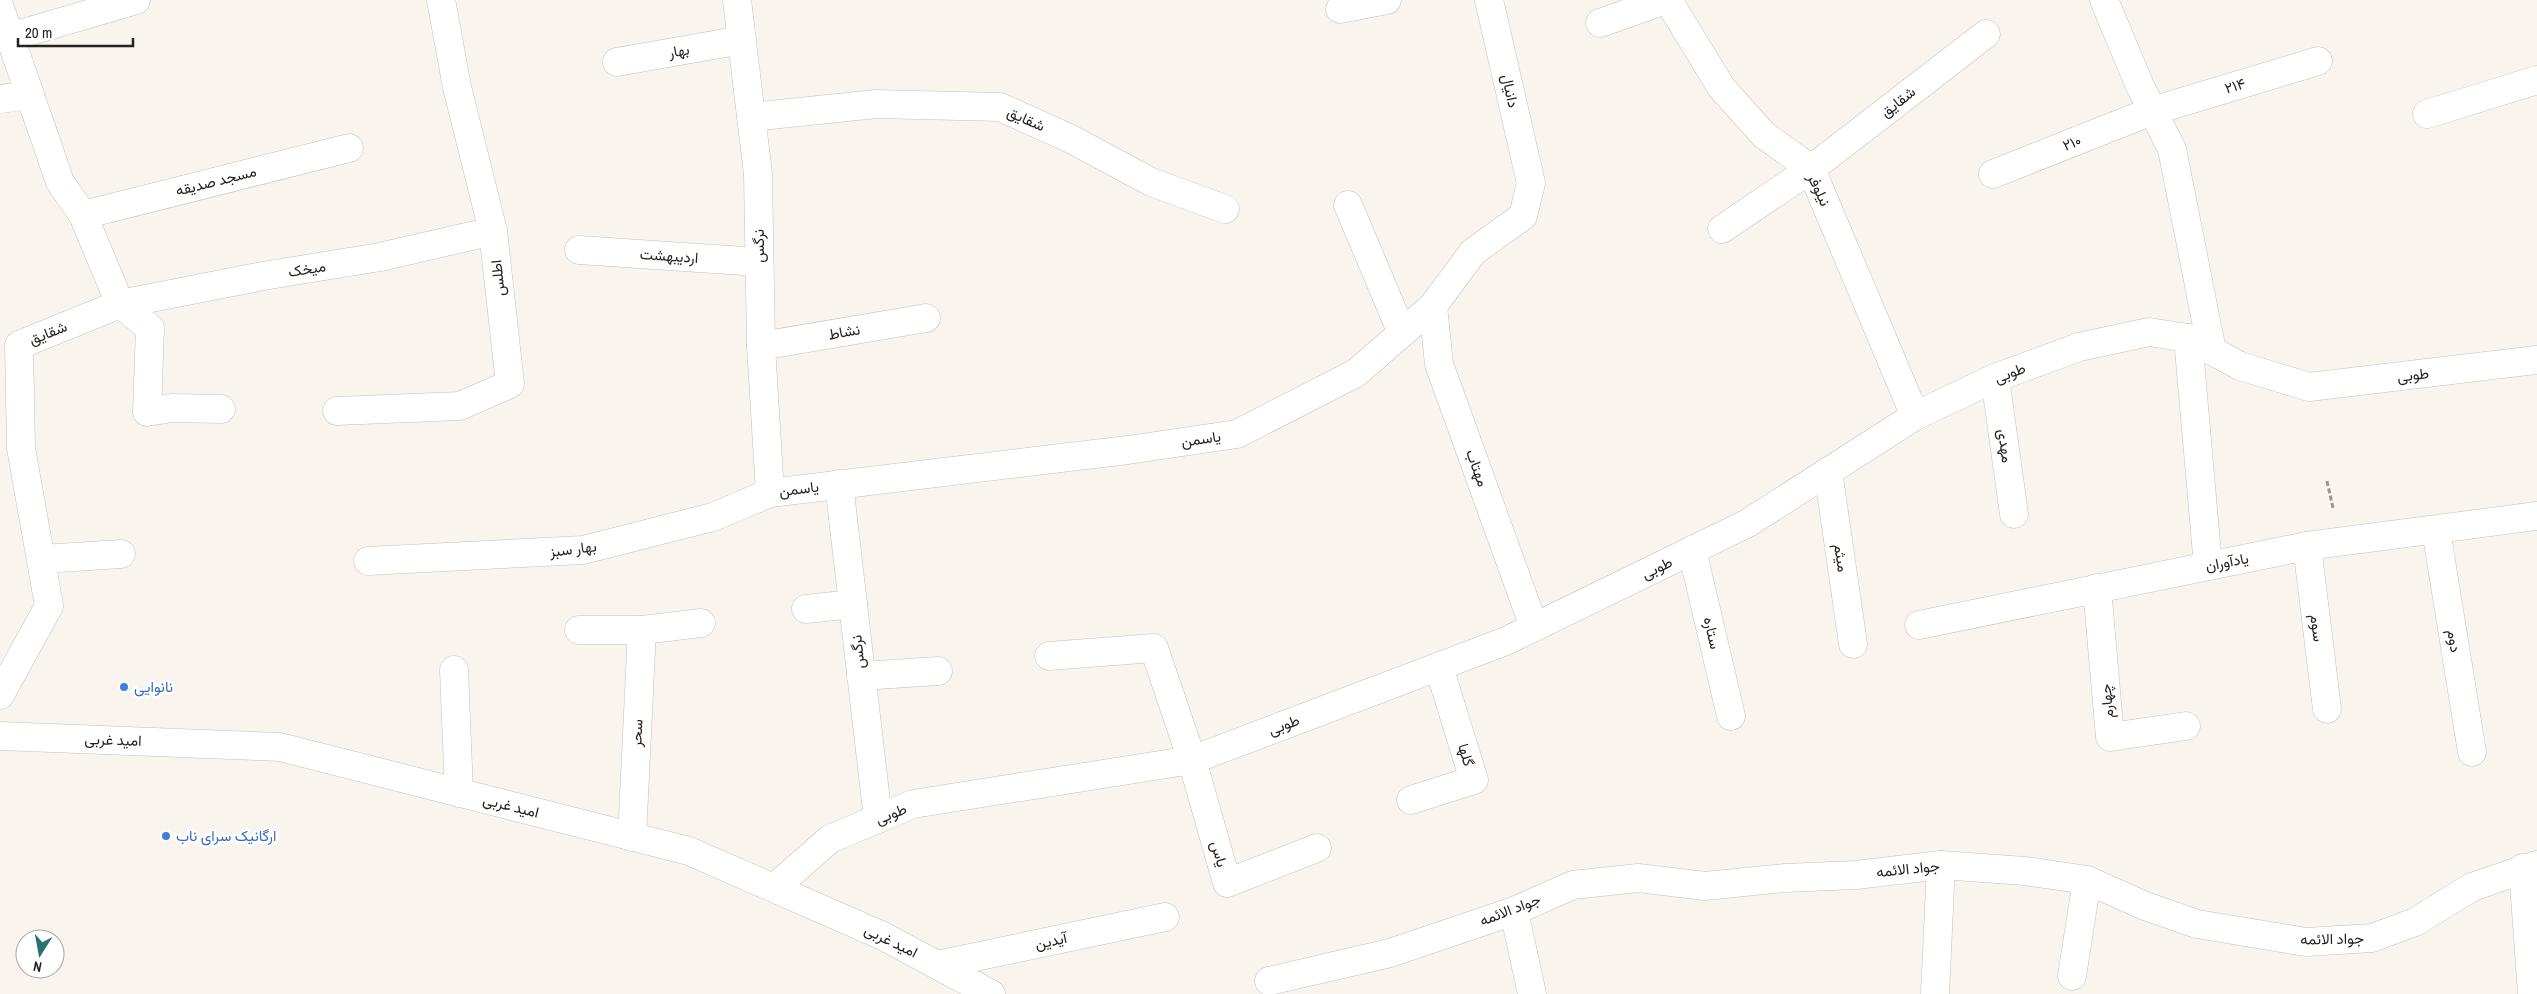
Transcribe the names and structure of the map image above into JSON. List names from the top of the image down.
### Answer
{
  "streets": {
    "street": [
      "بهار",
      "۲۱۴",
      "دانیال",
      "شقایق",
      "۲۱۰",
      "مسجد صدیقه",
      "نیلوفر",
      "نرگس",
      "اردیبهشت",
      "میخک",
      "اطلس",
      "نشاط",
      "طوبی",
      "یاسمن",
      "مهدی",
      "مهتاب",
      "بهار سبز",
      "میثم",
      "یادآوران",
      "سوم",
      "ستاره",
      "دوم",
      "چهارم",
      "سحر",
      "امید غربی",
      "گلها",
      "یاس",
      "جواد الائمه",
      "آیدین"
    ]
  },
  "crossings": [
    ["بهار", "نرگس"],
    ["۲۱۴", "۲۱۰"],
    ["دانیال", "یاسمن"],
    ["شقایق", "نیلوفر"],
    ["شقایق", "نرگس"],
    ["شقایق", "میخک"],
    ["نیلوفر", "طوبی"],
    ["نرگس", "اردیبهشت"],
    ["نرگس", "نشاط"],
    ["نرگس", "طوبی"],
    ["نرگس", "یاسمن"],
    ["نرگس", "بهار سبز"],
    ["میخک", "اطلس"],
    ["طوبی", "مهدی"],
    ["طوبی", "مهتاب"],
    ["طوبی", "میثم"],
    ["طوبی", "ستاره"],
    ["طوبی", "امید غربی"],
    ["طوبی", "گلها"],
    ["طوبی", "یاس"],
    ["یاسمن", "مهتاب"],
    ["یاسمن", "بهار سبز"],
    ["یادآوران", "سوم"],
    ["یادآوران", "دوم"],
    ["یادآوران", "چهارم"],
    ["سحر", "امید غربی"],
    ["امید غربی", "آیدین"]
  ],
  "places": ["نانوایی", "ارگانیک سرای ناب"],
  "scale_bar": "20 m",
  "north": "bottom"
}
